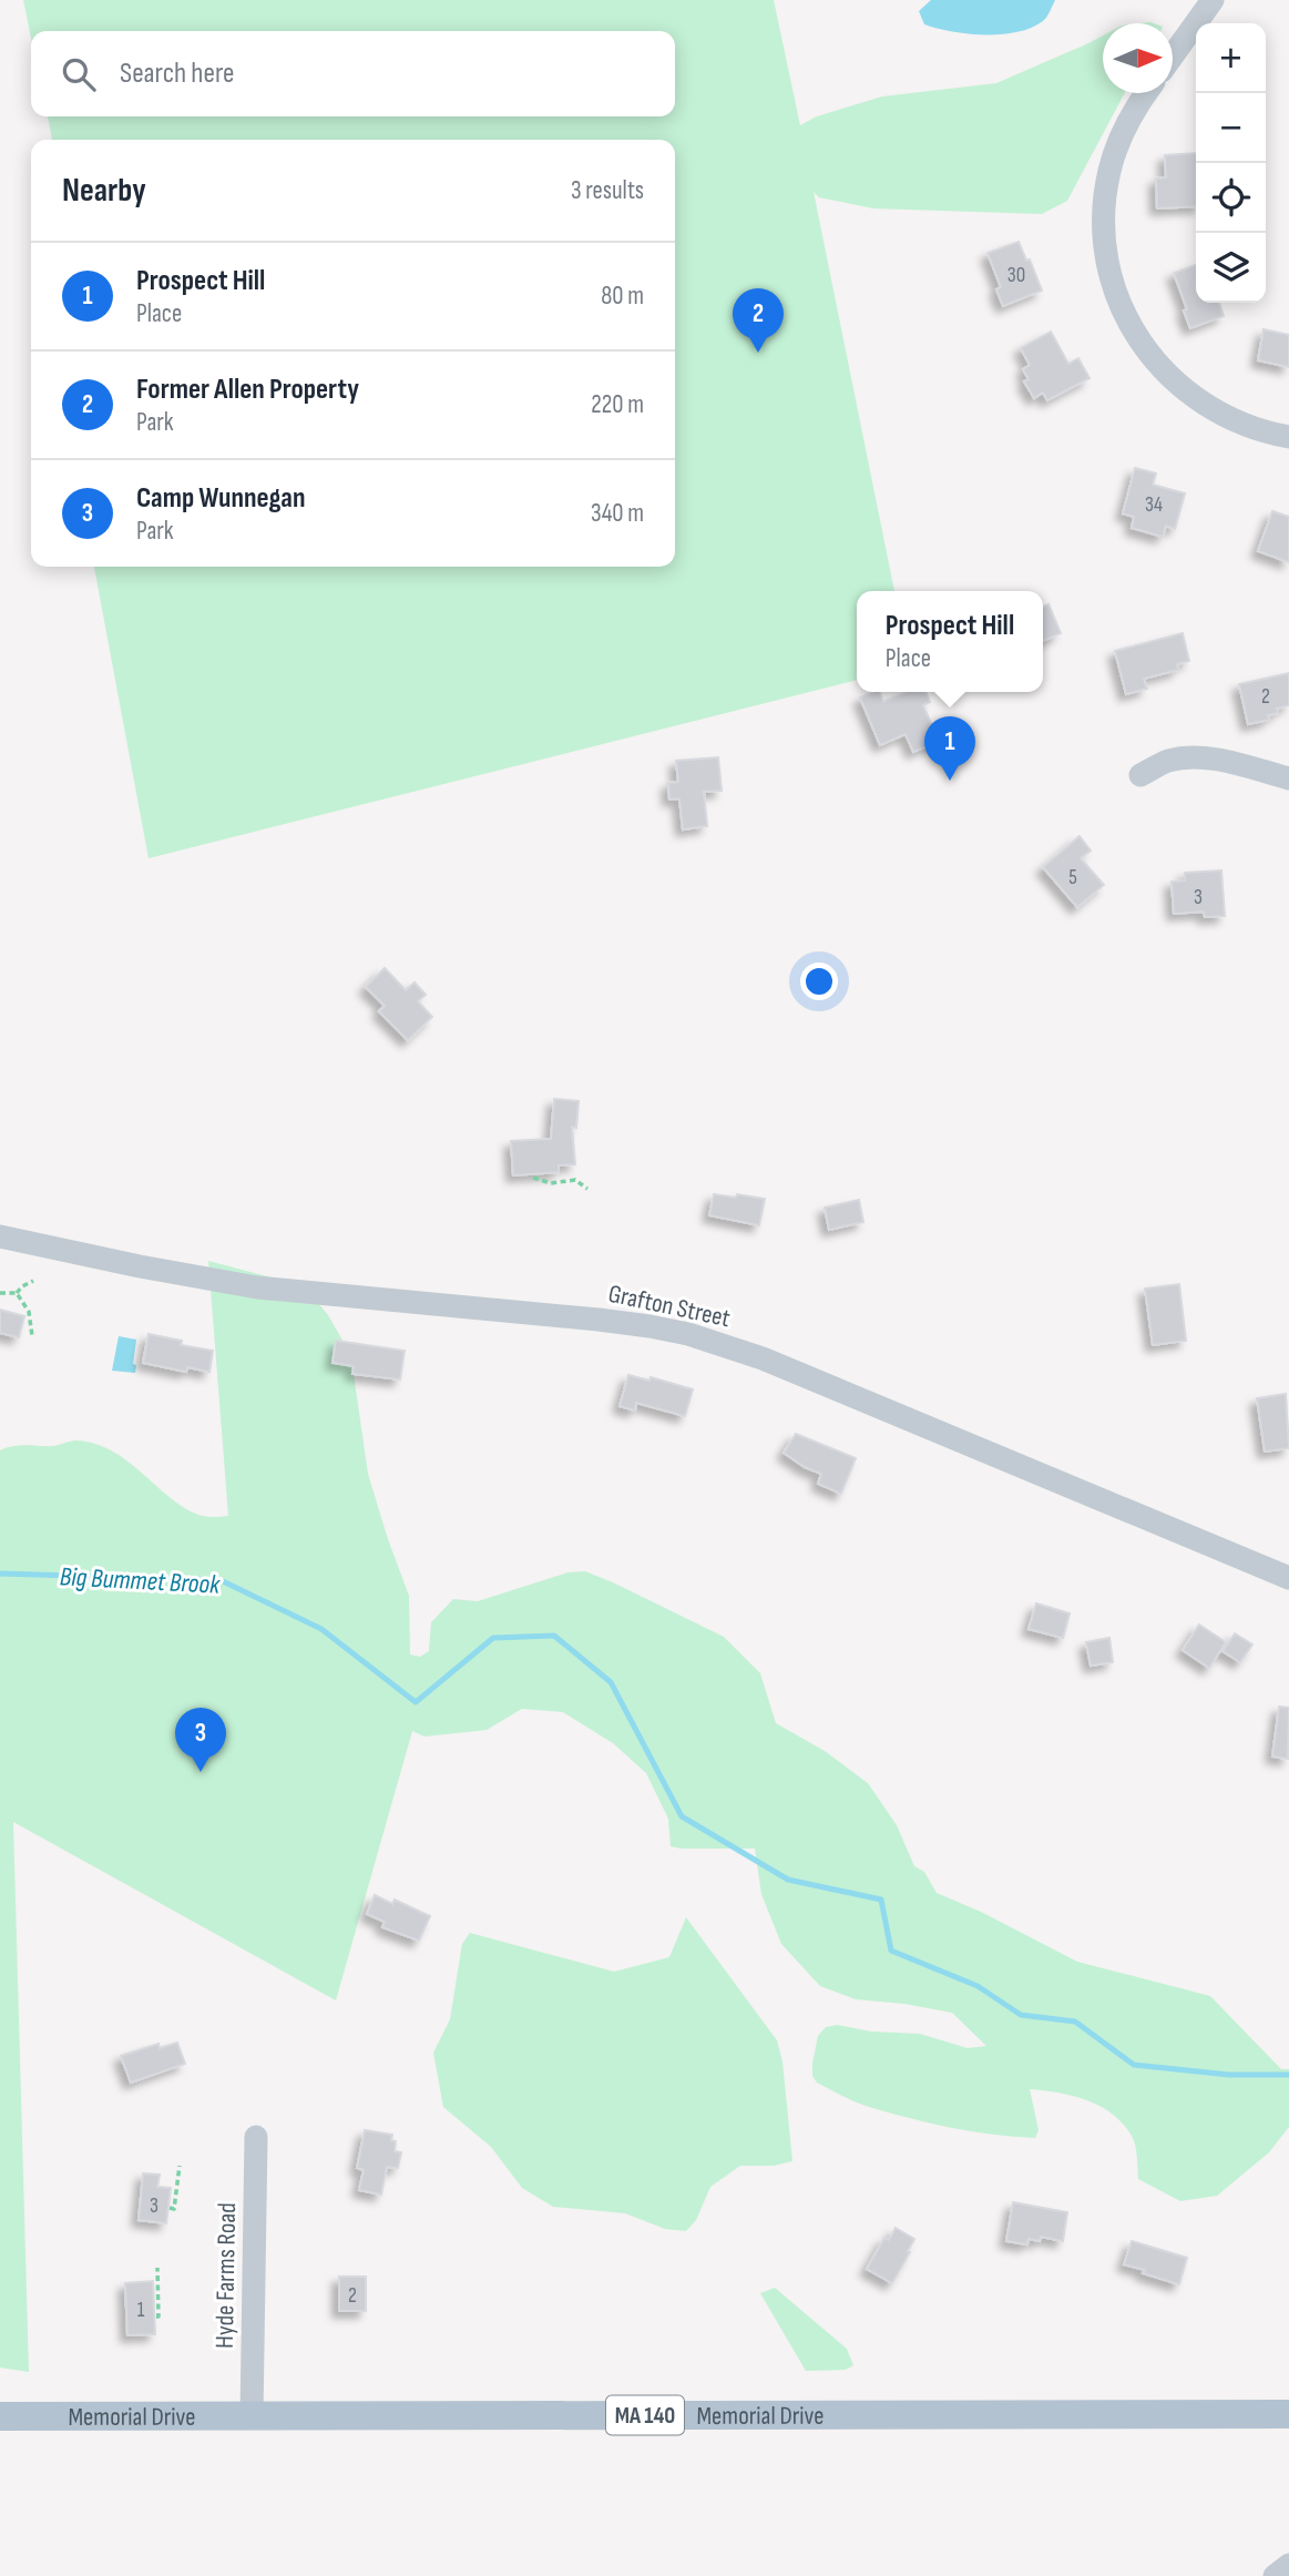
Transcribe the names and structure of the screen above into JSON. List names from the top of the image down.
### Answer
{
  "streets": {
    "main road": ["Memorial Drive", "MA 140"],
    "street": ["Grafton Street", "Hyde Farms Road"]
  },
  "crossings": [
    ["Hyde Farms Road", "Memorial Drive"]
  ],
  "water": ["Big Bummet Brook"],
  "house_numbers": [
    "30",
    "34",
    "2",
    "5",
    "3",
    "3",
    "2",
    "1"
  ],
  "north": "right",
  "page": {
    "map_buttons": ["+", "−"],
    "search": "Search here",
    "heading": ["Nearby", "3 results"],
    "list": [
      {
        "mark": "1",
        "name": "Prospect Hill",
        "note": "Place",
        "value": "80 m"
      },
      {
        "mark": "2",
        "name": "Former Allen Property",
        "note": "Park",
        "value": "220 m"
      },
      {
        "mark": "3",
        "name": "Camp Wunnegan",
        "note": "Park",
        "value": "340 m"
      }
    ],
    "pins": ["2", "1", "3"],
    "popup": ["Prospect Hill", "Place"]
  }
}
